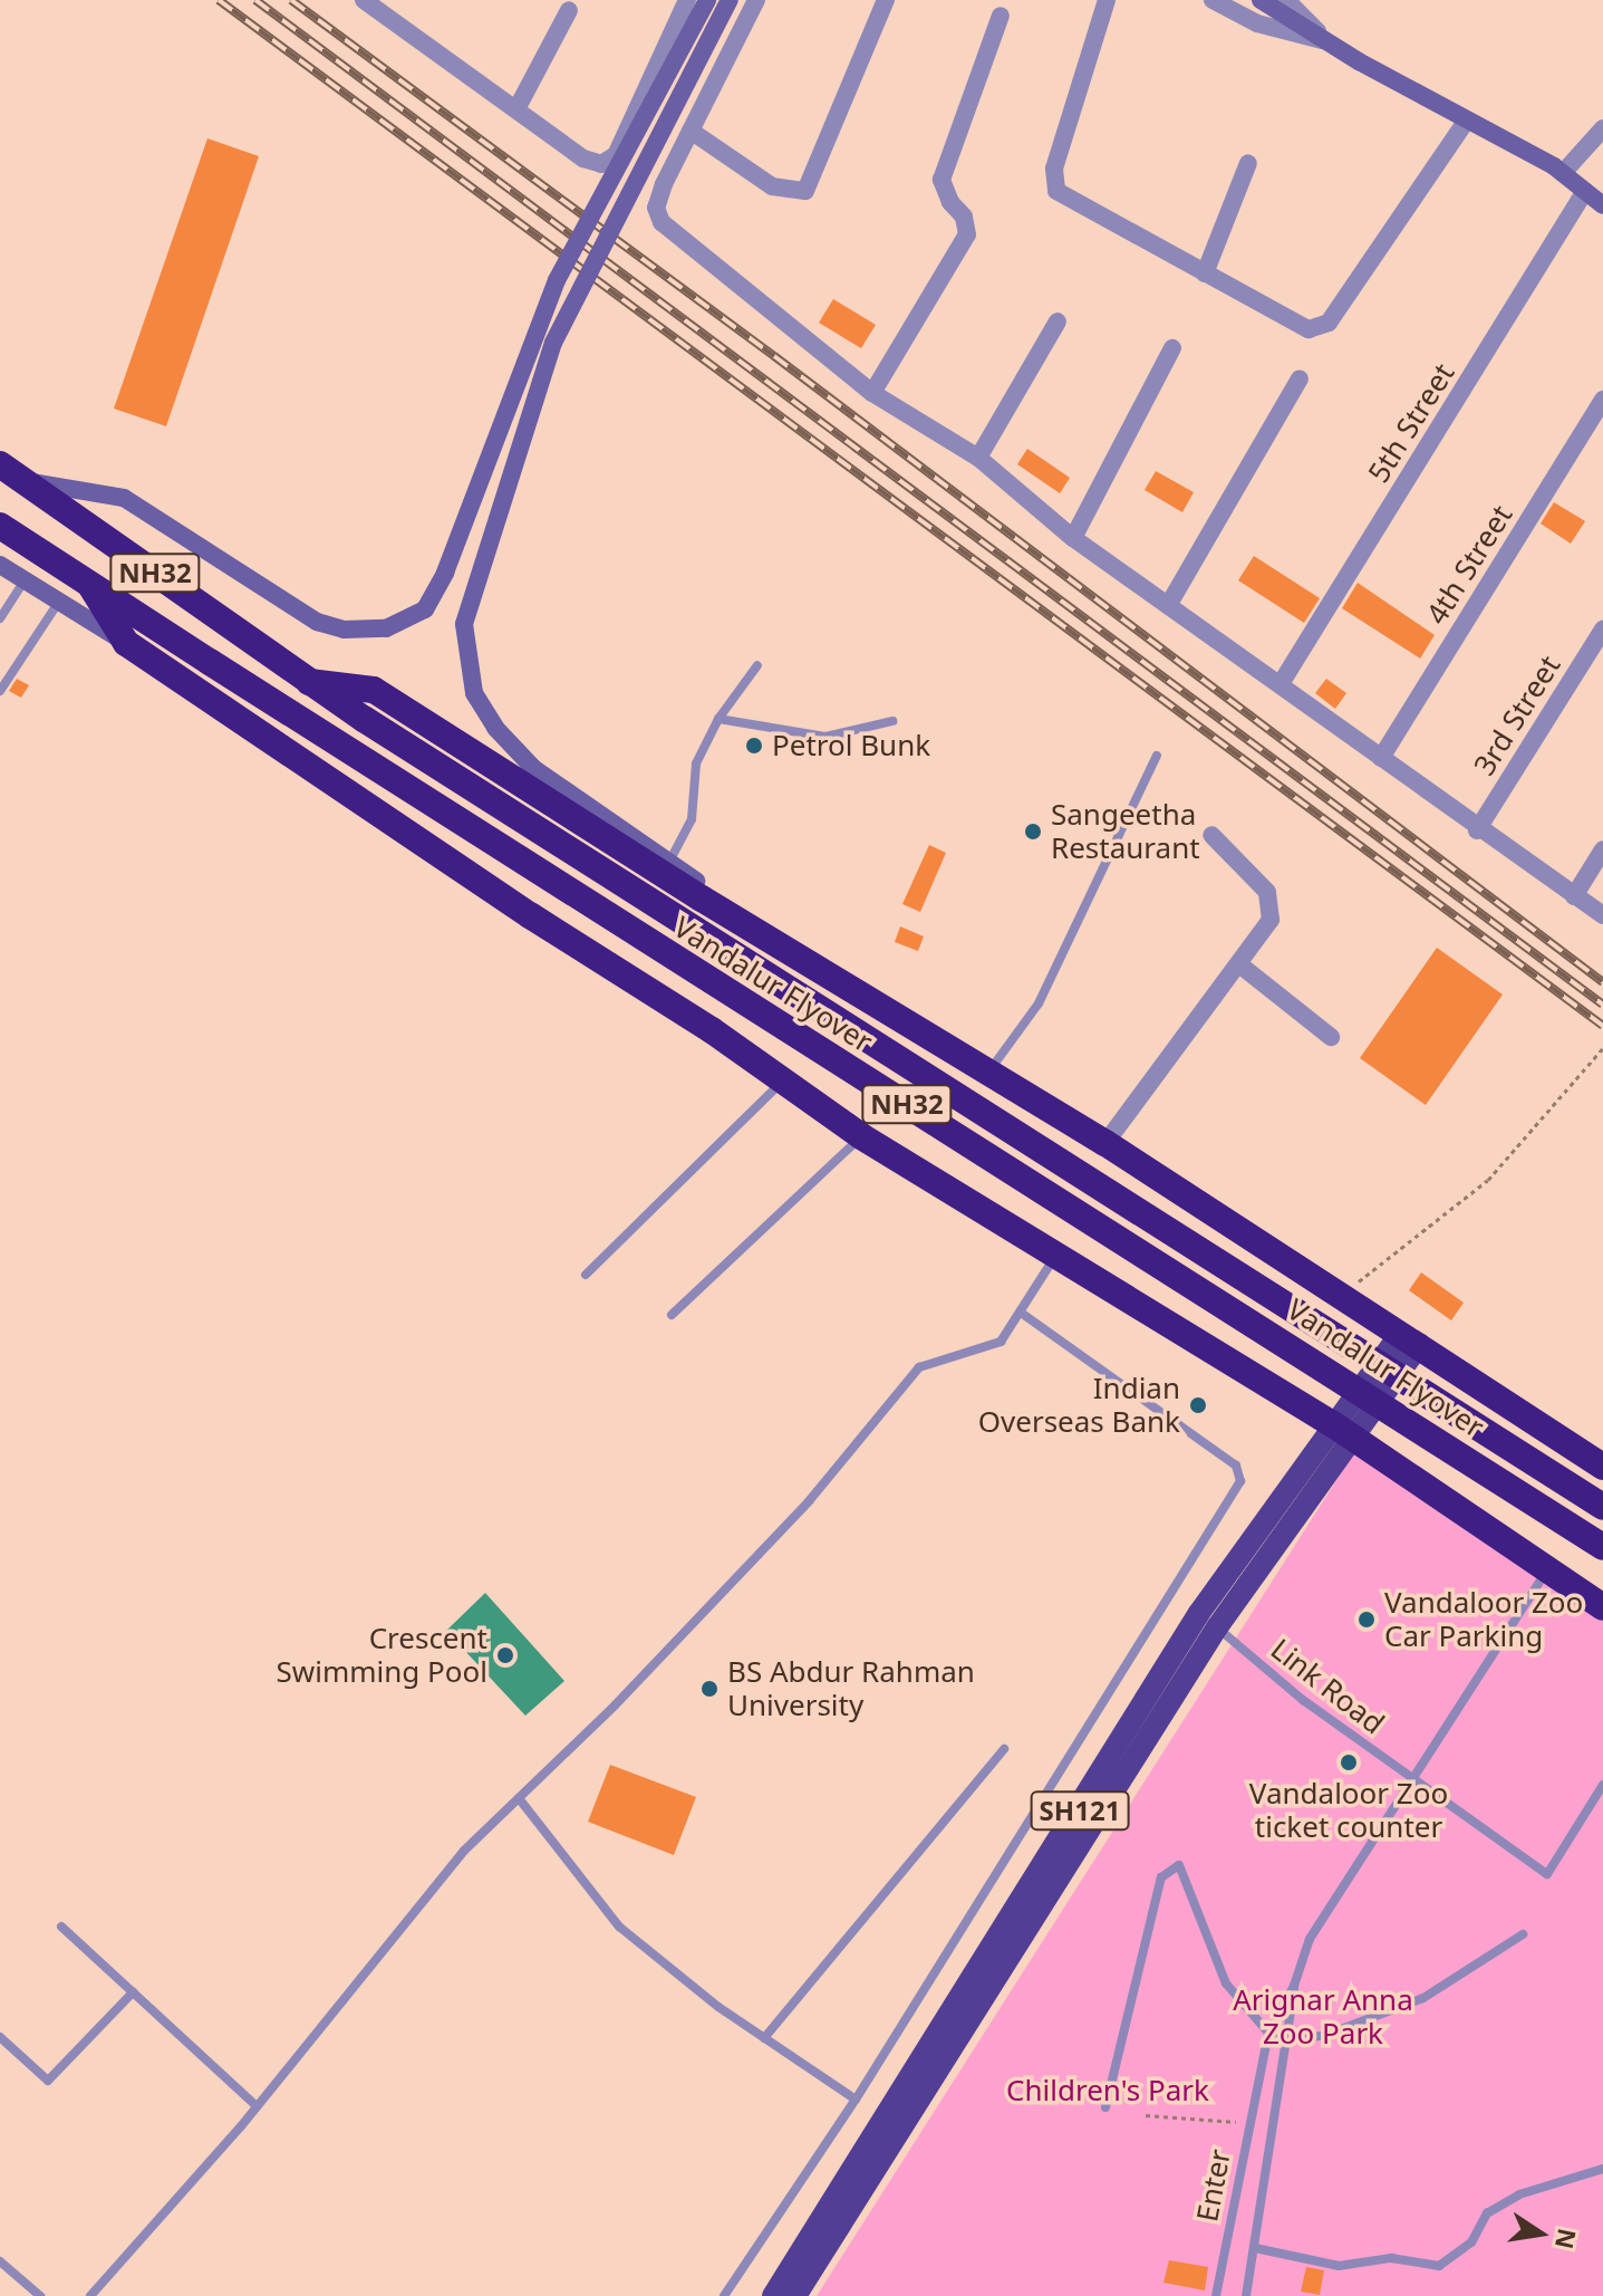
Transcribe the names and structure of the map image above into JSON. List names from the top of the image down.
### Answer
{
  "streets": {
    "highway": ["NH32", "Vandalur Flyover"],
    "main road": ["SH121"],
    "street": ["5th Street", "4th Street", "3rd Street"],
    "lane": ["Link Road", "Enter"]
  },
  "crossings": [
    ["NH32", "Vandalur Flyover"],
    ["Link Road", "SH121"]
  ],
  "parks": ["Arignar Anna Zoo Park", "Children's Park"],
  "places": [
    "Petrol Bunk",
    "Sangeetha Restaurant",
    "Indian Overseas Bank",
    "Vandaloor Zoo Car Parking",
    "Crescent Swimming Pool",
    "BS Abdur Rahman University",
    "Vandaloor Zoo ticket counter"
  ],
  "north": "right"
}
